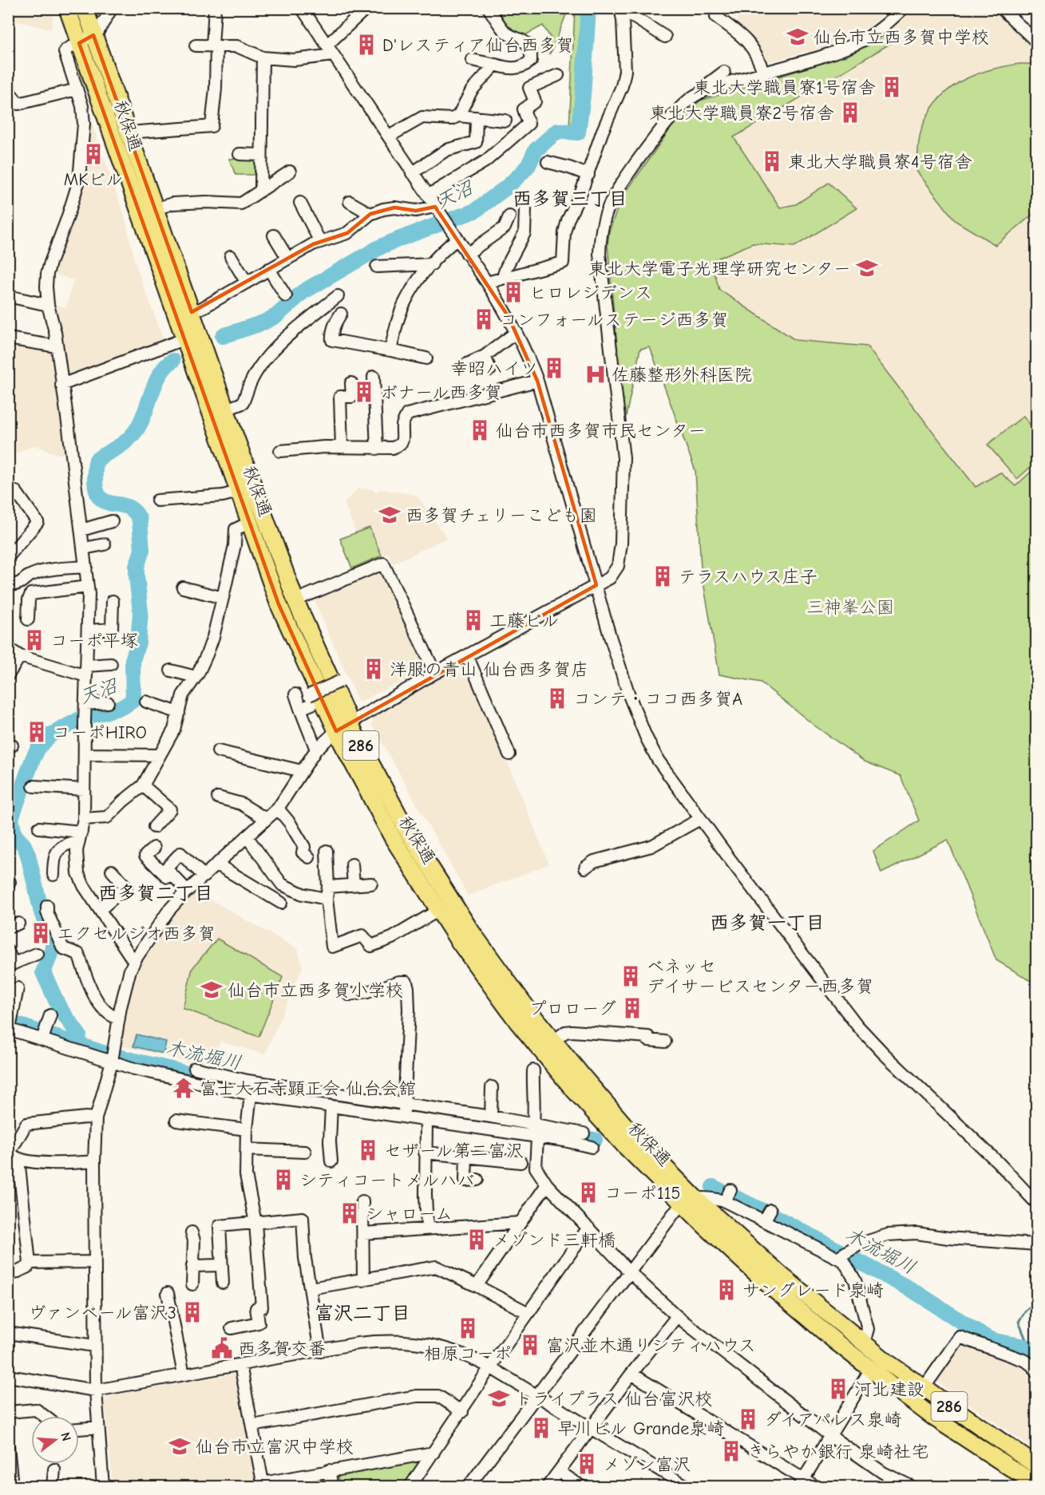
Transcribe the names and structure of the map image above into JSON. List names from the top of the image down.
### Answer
{
  "streets": {
    "highway": ["秋保通", "286"]
  },
  "districts": [
    "西多賀三丁目",
    "西多賀二丁目",
    "西多賀一丁目",
    "富沢二丁目"
  ],
  "water": ["天沼", "木流堀川"],
  "parks": ["三神峯公園"],
  "places": {
    "school or university": [
      "仙台市立西多賀中学校",
      "東北大学電子光理学研究センター",
      "西多賀チェリーこども園",
      "仙台市立西多賀小学校",
      "トライプラス 仙台富沢校",
      "仙台市立富沢中学校"
    ],
    "building": [
      "D'レスティア仙台西多賀",
      "東北大学職員寮1号宿舎",
      "東北大学職員寮2号宿舎",
      "MKビル",
      "東北大学職員寮4号宿舎",
      "ヒロレジデンス",
      "コンフォールステージ西多賀",
      "幸昭ハイツ",
      "ボナール西多賀",
      "仙台市西多賀市民センター",
      "テラスハウス庄子",
      "工藤ビル",
      "コーポ平塚",
      "洋服の青山 仙台西多賀店",
      "コンテ・ココ西多賀A",
      "コーポHIRO",
      "エクセルジオ西多賀",
      "ベネッセ デイサービスセンター西多賀",
      "プロローグ",
      "セザール第二富沢",
      "シティコートメルハバ",
      "コーポ115",
      "シャローム",
      "メゾンド三軒橋",
      "サングレード泉崎",
      "ヴァンベール富沢3",
      "相原コーポ",
      "富沢並木通りシティハウス",
      "河北建設",
      "ダイアパレス泉崎",
      "早川ビル Grande泉崎",
      "きらやか銀行 泉崎社宅",
      "メゾン富沢"
    ],
    "hospital": ["佐藤整形外科医院"],
    "temple": ["富士大石寺顕正会 仙台会舘"],
    "public building": ["西多賀交番"]
  },
  "north": "right"
}
